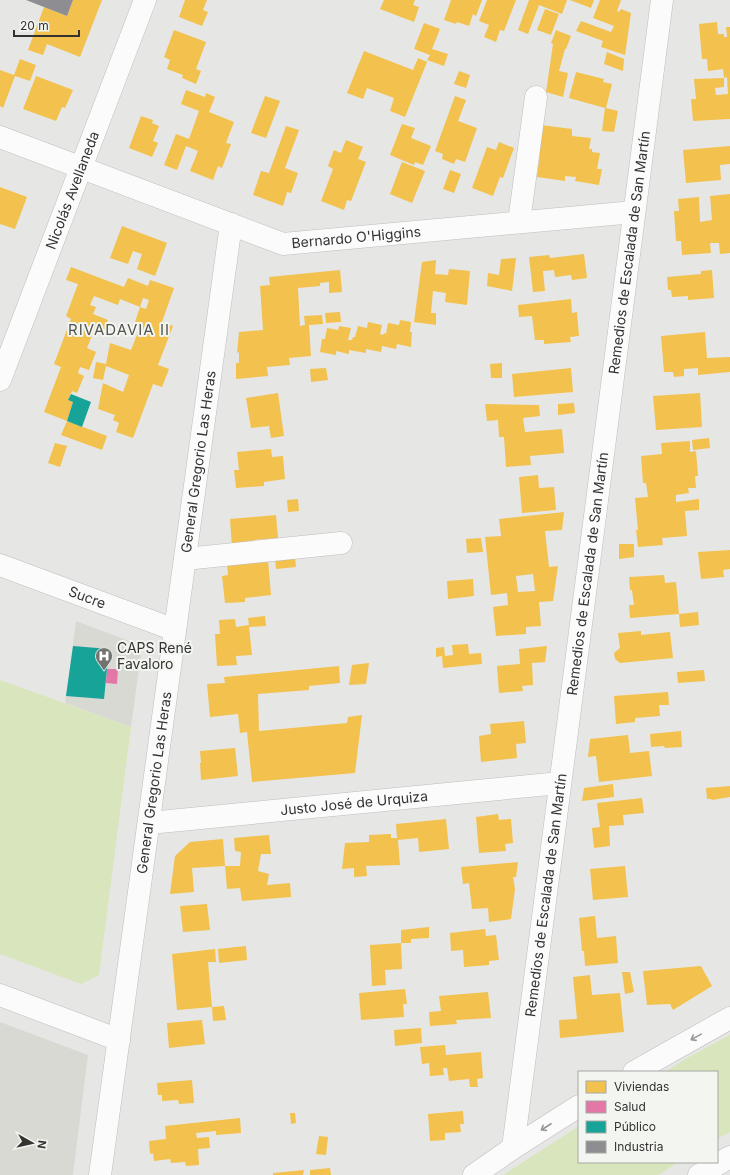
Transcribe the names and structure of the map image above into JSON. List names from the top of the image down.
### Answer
{
  "streets": {
    "main road": [
      "Nicolás Avellaneda",
      "Bernardo O'Higgins",
      "Remedios de Escalada de San Martín",
      "General Gregorio Las Heras",
      "Sucre",
      "Justo José de Urquiza"
    ]
  },
  "crossings": [
    ["Nicolás Avellaneda", "Bernardo O'Higgins"],
    ["Bernardo O'Higgins", "Remedios de Escalada de San Martín"],
    ["Bernardo O'Higgins", "General Gregorio Las Heras"],
    ["Remedios de Escalada de San Martín", "Justo José de Urquiza"],
    ["General Gregorio Las Heras", "Sucre"],
    ["General Gregorio Las Heras", "Justo José de Urquiza"]
  ],
  "districts": ["RIVADAVIA II"],
  "places": {
    "hospital": ["CAPS René Favaloro"]
  },
  "legend": [
    "Viviendas",
    "Salud",
    "Público",
    "Industria"
  ],
  "scale_bar": "20 m",
  "north": "right"
}
